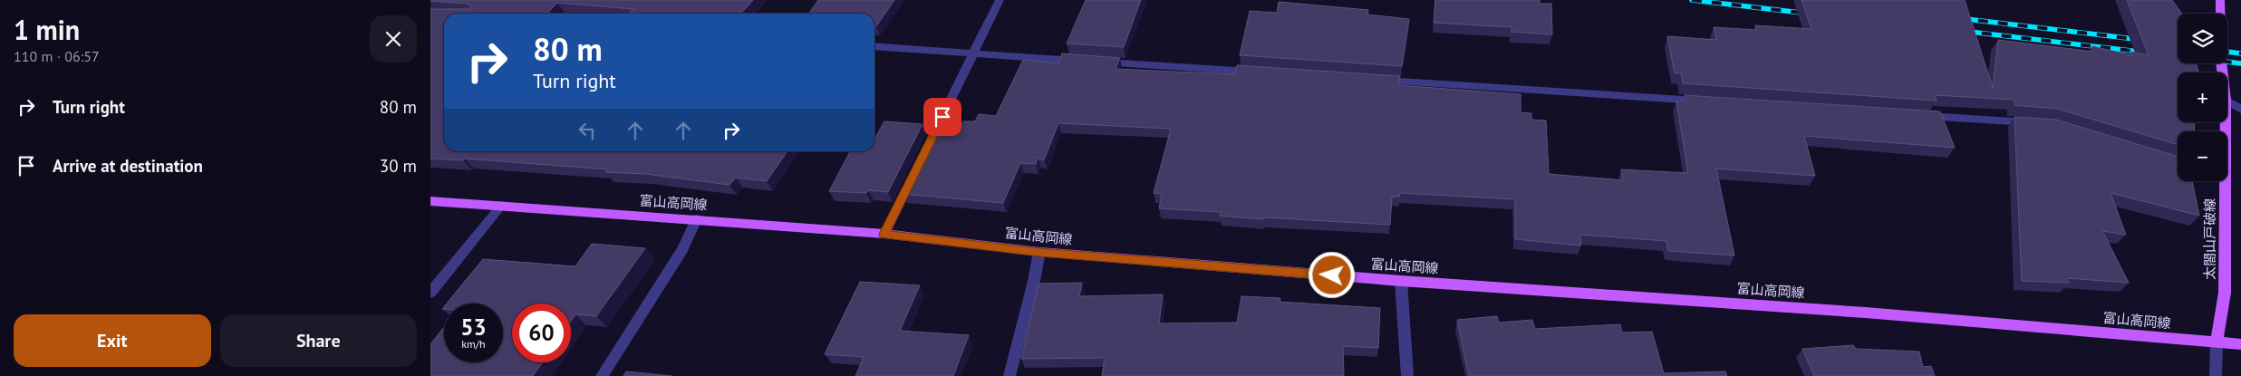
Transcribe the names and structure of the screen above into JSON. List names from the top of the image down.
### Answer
{
  "streets": {
    "main road": ["富山高岡線", "太閤山戸破線"]
  },
  "crossings": [
    ["富山高岡線", "太閤山戸破線"]
  ],
  "page": {
    "heading": ["1 min", "110 m · 06:57"],
    "map_buttons": ["+", "−"],
    "turn": ["80 m", "Turn right"],
    "list": [
      {
        "name": "Turn right",
        "value": "80 m"
      },
      {
        "name": "Arrive at destination",
        "value": "30 m"
      }
    ],
    "speed": "53 km/h",
    "limit": "60",
    "buttons": ["Exit", "Share"]
  }
}
